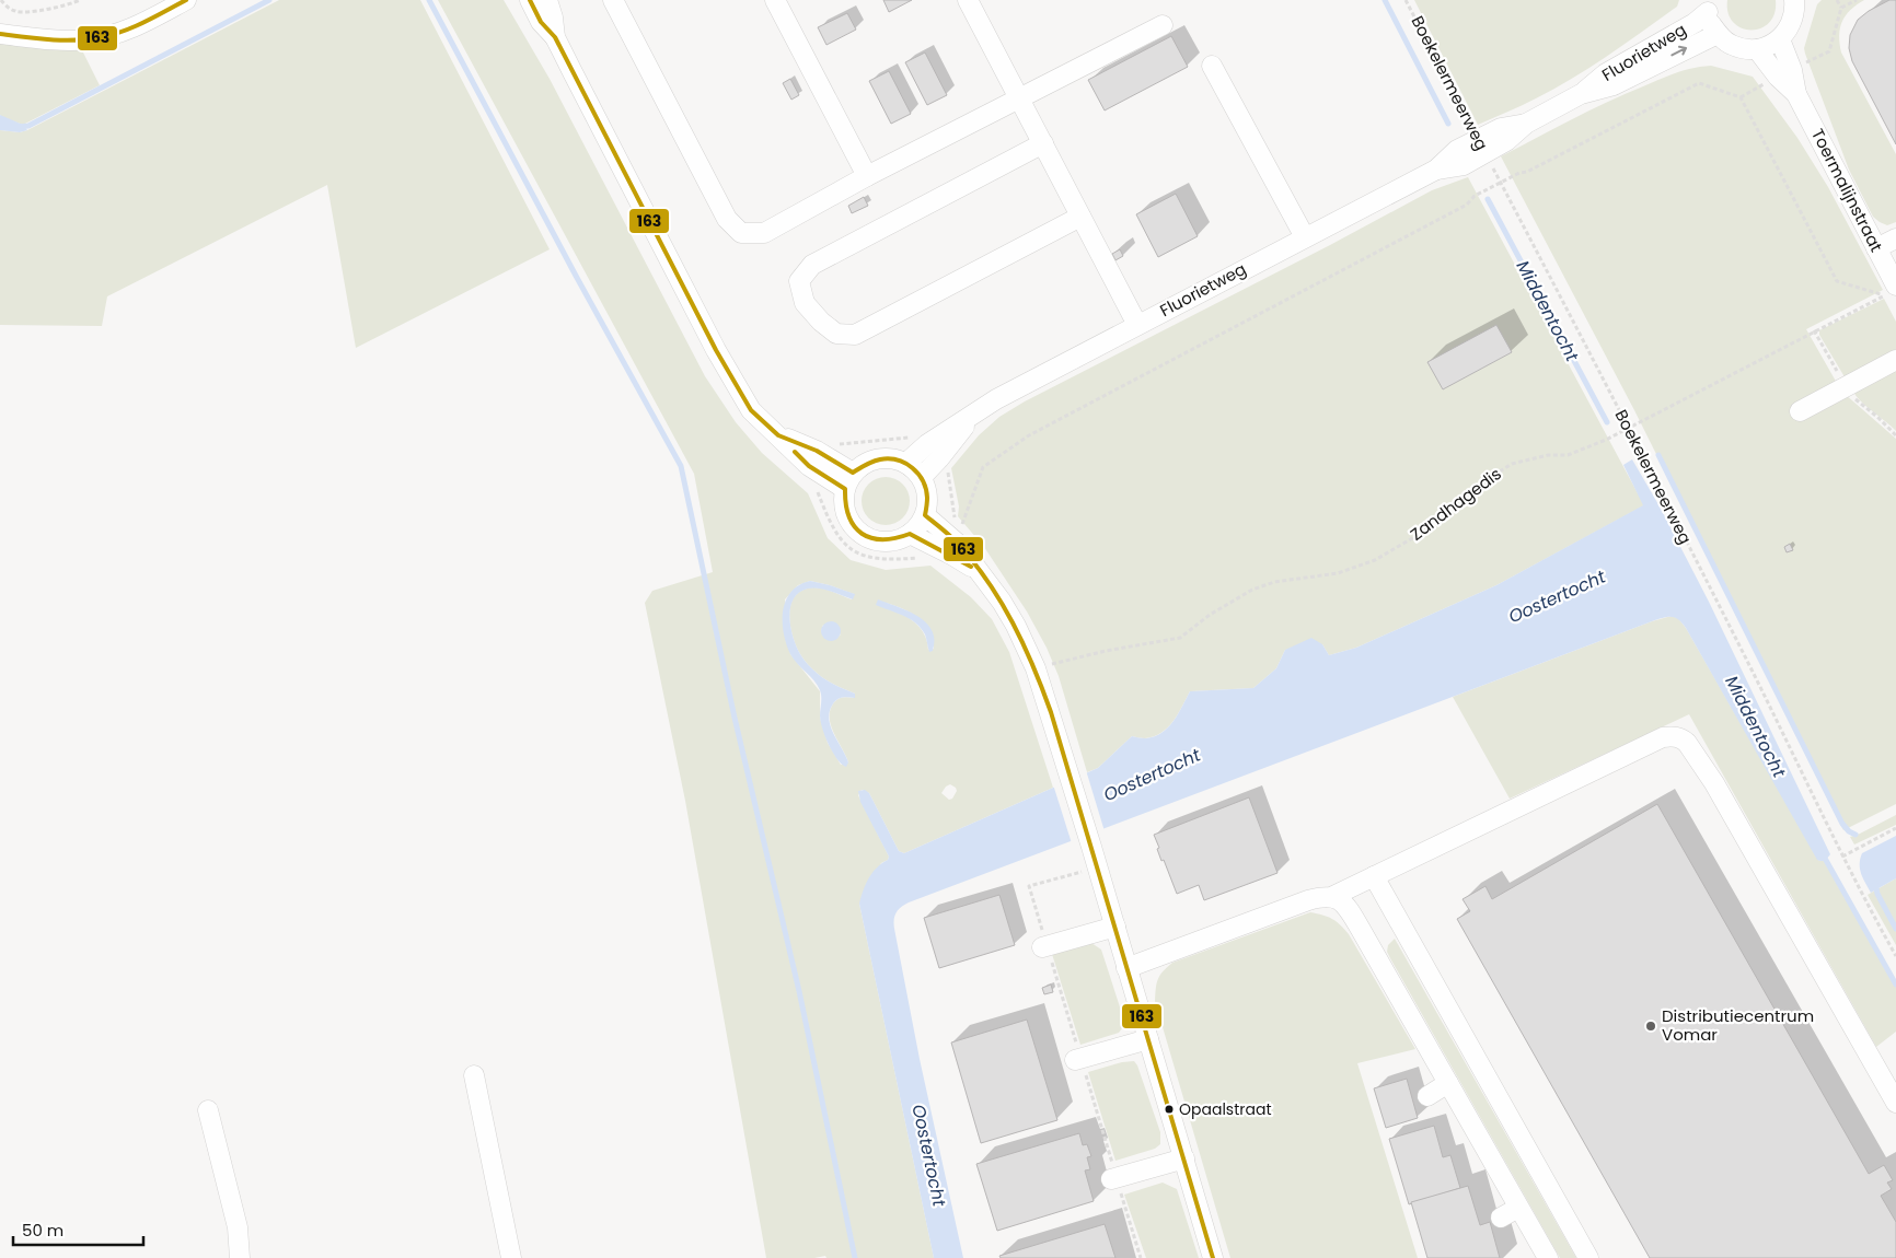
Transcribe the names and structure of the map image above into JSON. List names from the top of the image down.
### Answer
{
  "streets": {
    "street": ["Fluorietweg", "Toermalijnstraat"],
    "path": ["Boekelermeerweg", "Zandhagedis"]
  },
  "crossings": [
    ["Fluorietweg", "Boekelermeerweg"],
    ["Boekelermeerweg", "Zandhagedis"],
    ["Toermalijnstraat", "Zandhagedis"]
  ],
  "water": ["Middentocht", "Oostertocht"],
  "places": ["Distributiecentrum Vomar", "Opaalstraat"],
  "lines": ["transit line 163"],
  "scale_bar": "50 m"
}
